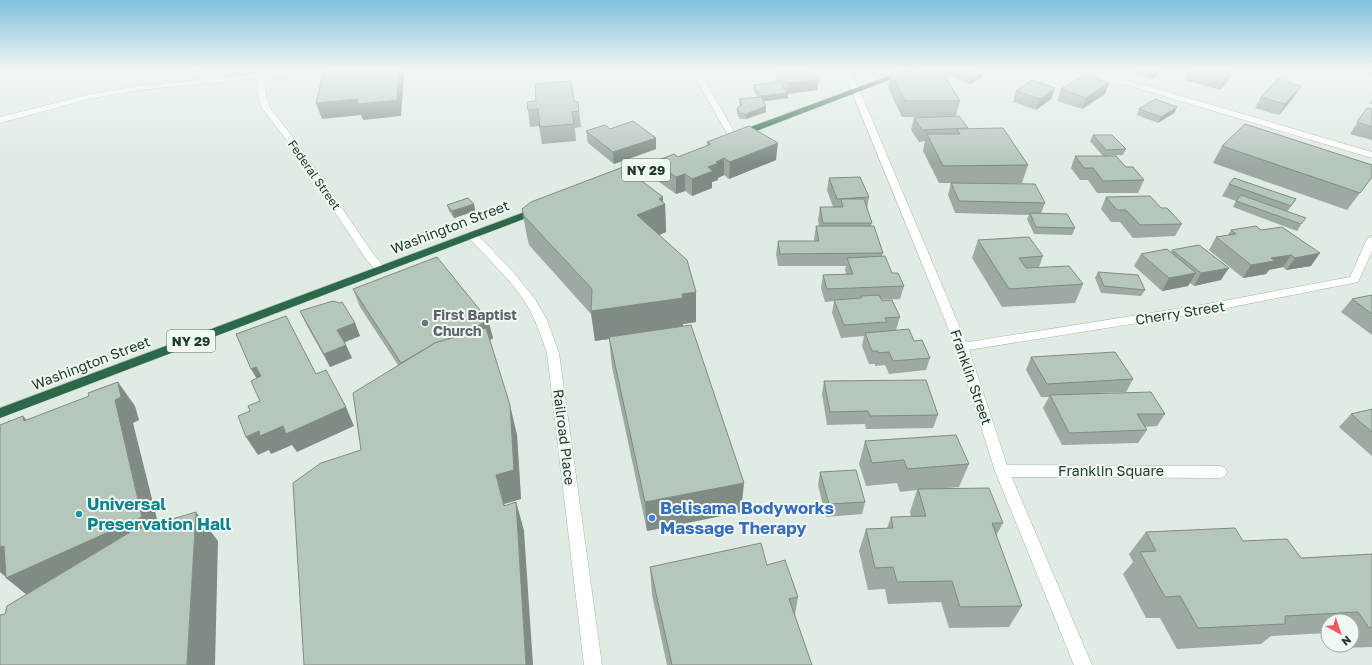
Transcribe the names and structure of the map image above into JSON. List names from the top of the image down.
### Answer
{
  "streets": {
    "highway": ["NY 29", "Washington Street"],
    "street": [
      "Federal Street",
      "Cherry Street",
      "Franklin Street",
      "Railroad Place",
      "Franklin Square"
    ]
  },
  "crossings": [
    ["Federal Street", "Washington Street"],
    ["Washington Street", "Railroad Place"],
    ["Cherry Street", "Franklin Street"],
    ["Franklin Street", "Franklin Square"]
  ],
  "places": ["First Baptist Church", "Universal Preservation Hall", "Belisama Bodyworks Massage Therapy"],
  "north": "bottom right"
}
